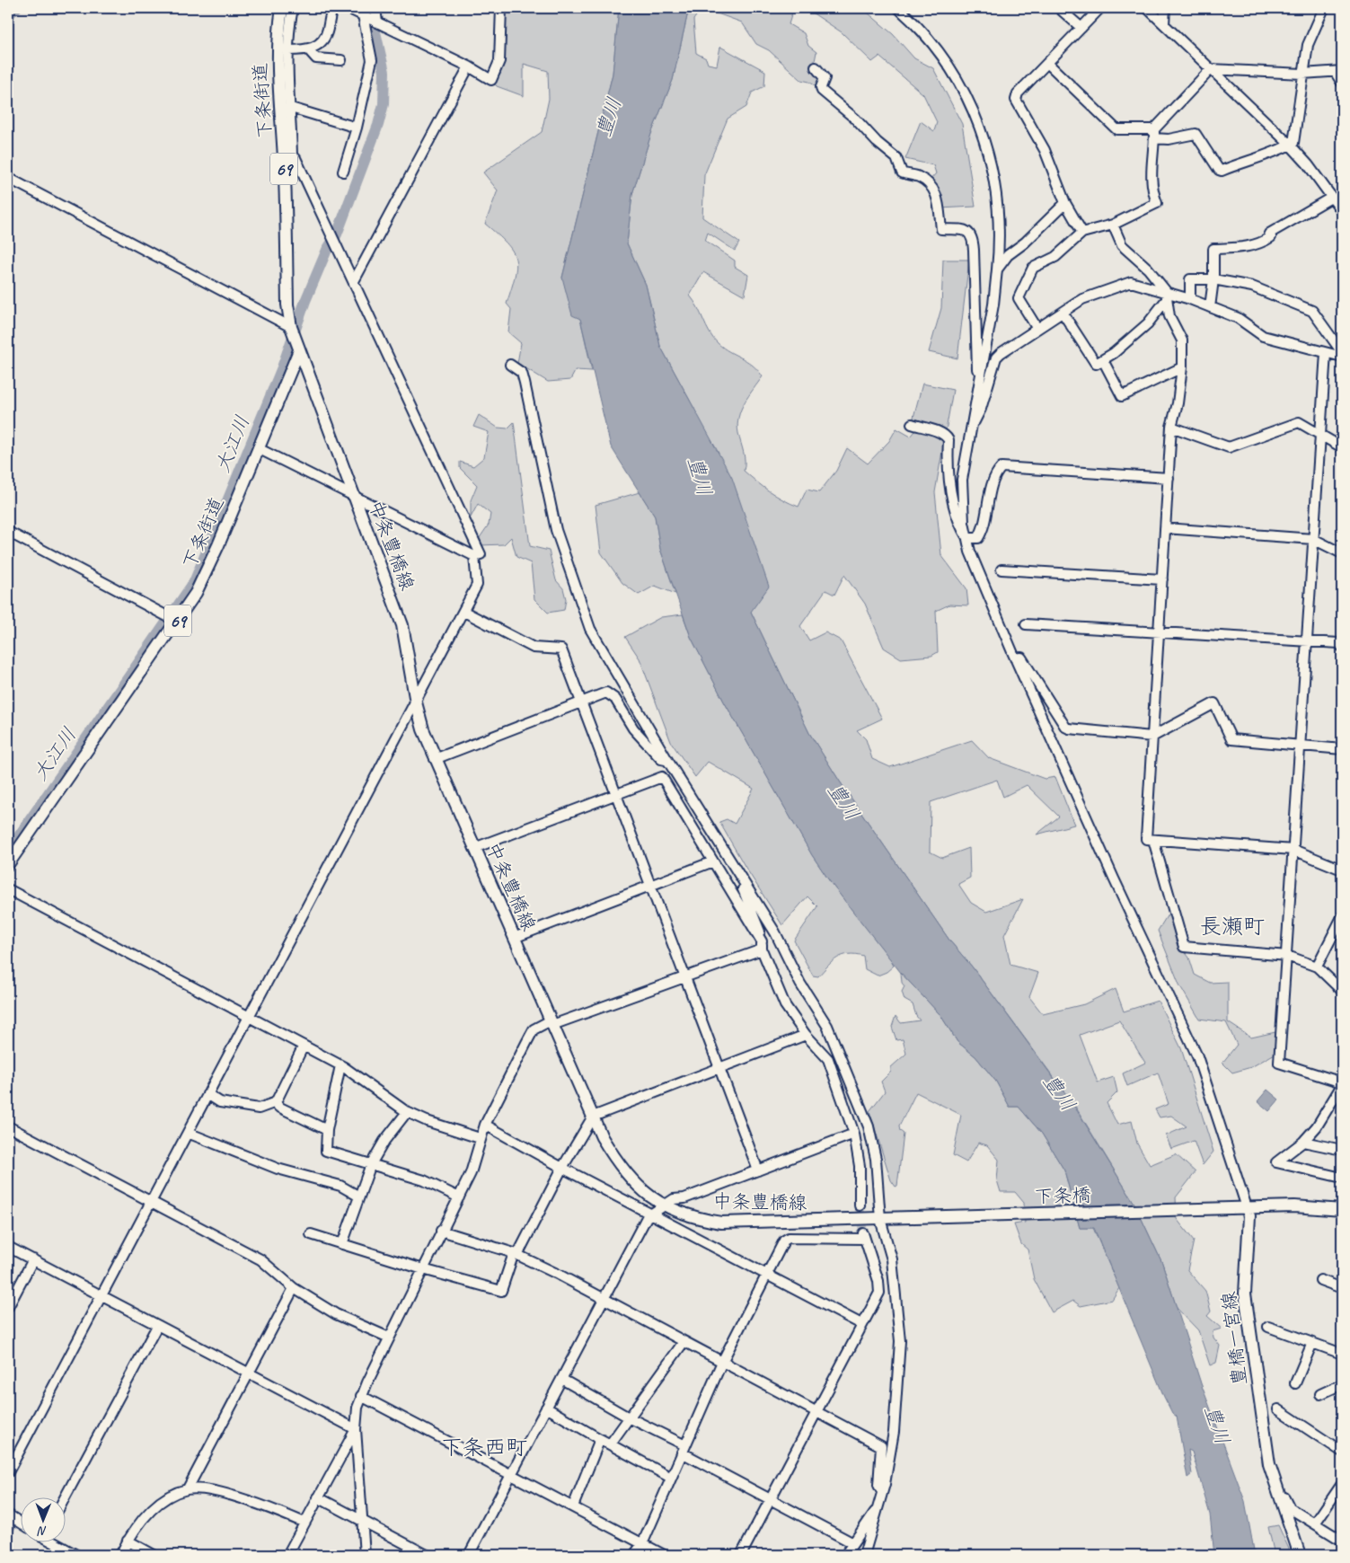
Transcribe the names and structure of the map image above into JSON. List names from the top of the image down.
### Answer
{
  "streets": {
    "main road": [
      "下条街道",
      "69",
      "中条豊橋線",
      "下条橋",
      "豊橋一宮線"
    ]
  },
  "crossings": [
    ["下条街道", "中条豊橋線"],
    ["中条豊橋線", "下条橋"],
    ["下条橋", "豊橋一宮線"]
  ],
  "districts": ["長瀬町", "下条西町"],
  "water": ["豊川", "大江川"],
  "north": "bottom"
}
